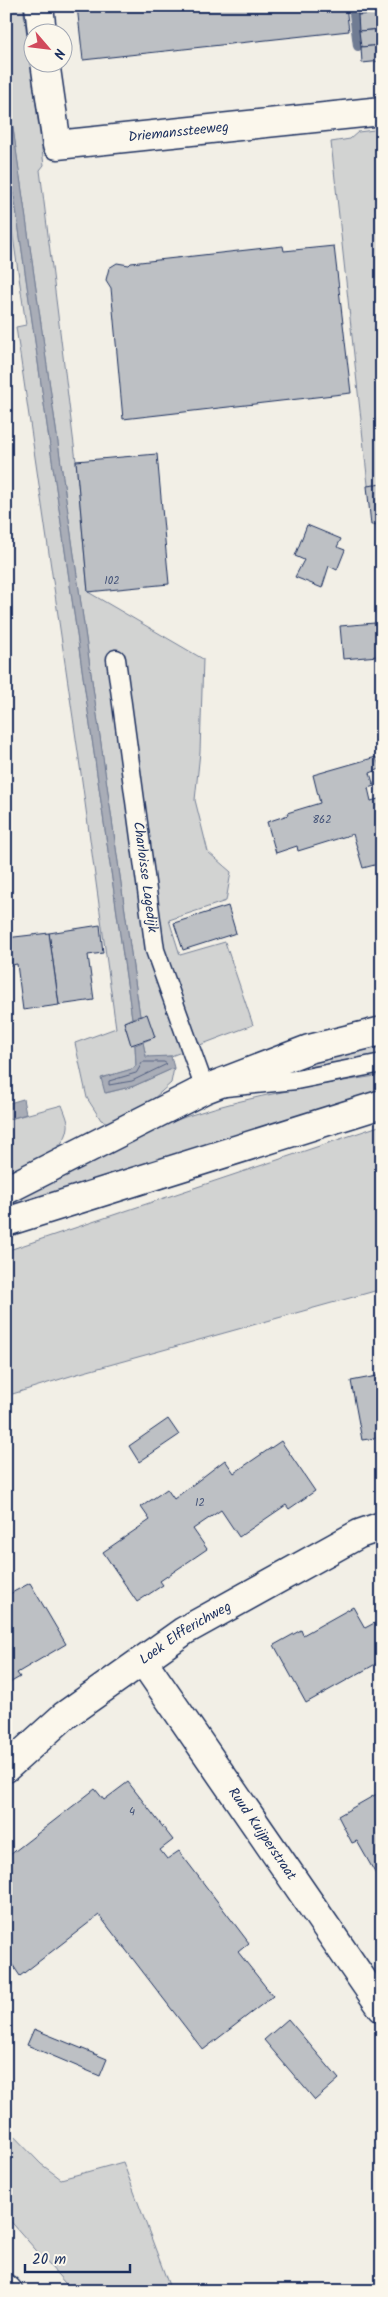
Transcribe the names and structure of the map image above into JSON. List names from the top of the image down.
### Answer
{
  "streets": {
    "street": ["Driemanssteeweg", "Loek Elfferichweg", "Ruud Kuijperstraat"],
    "lane": ["Charloisse Lagedijk"]
  },
  "crossings": [
    ["Loek Elfferichweg", "Ruud Kuijperstraat"]
  ],
  "house_numbers": [
    "102",
    "862",
    "12",
    "4"
  ],
  "scale_bar": "20 m",
  "north": "bottom right"
}
